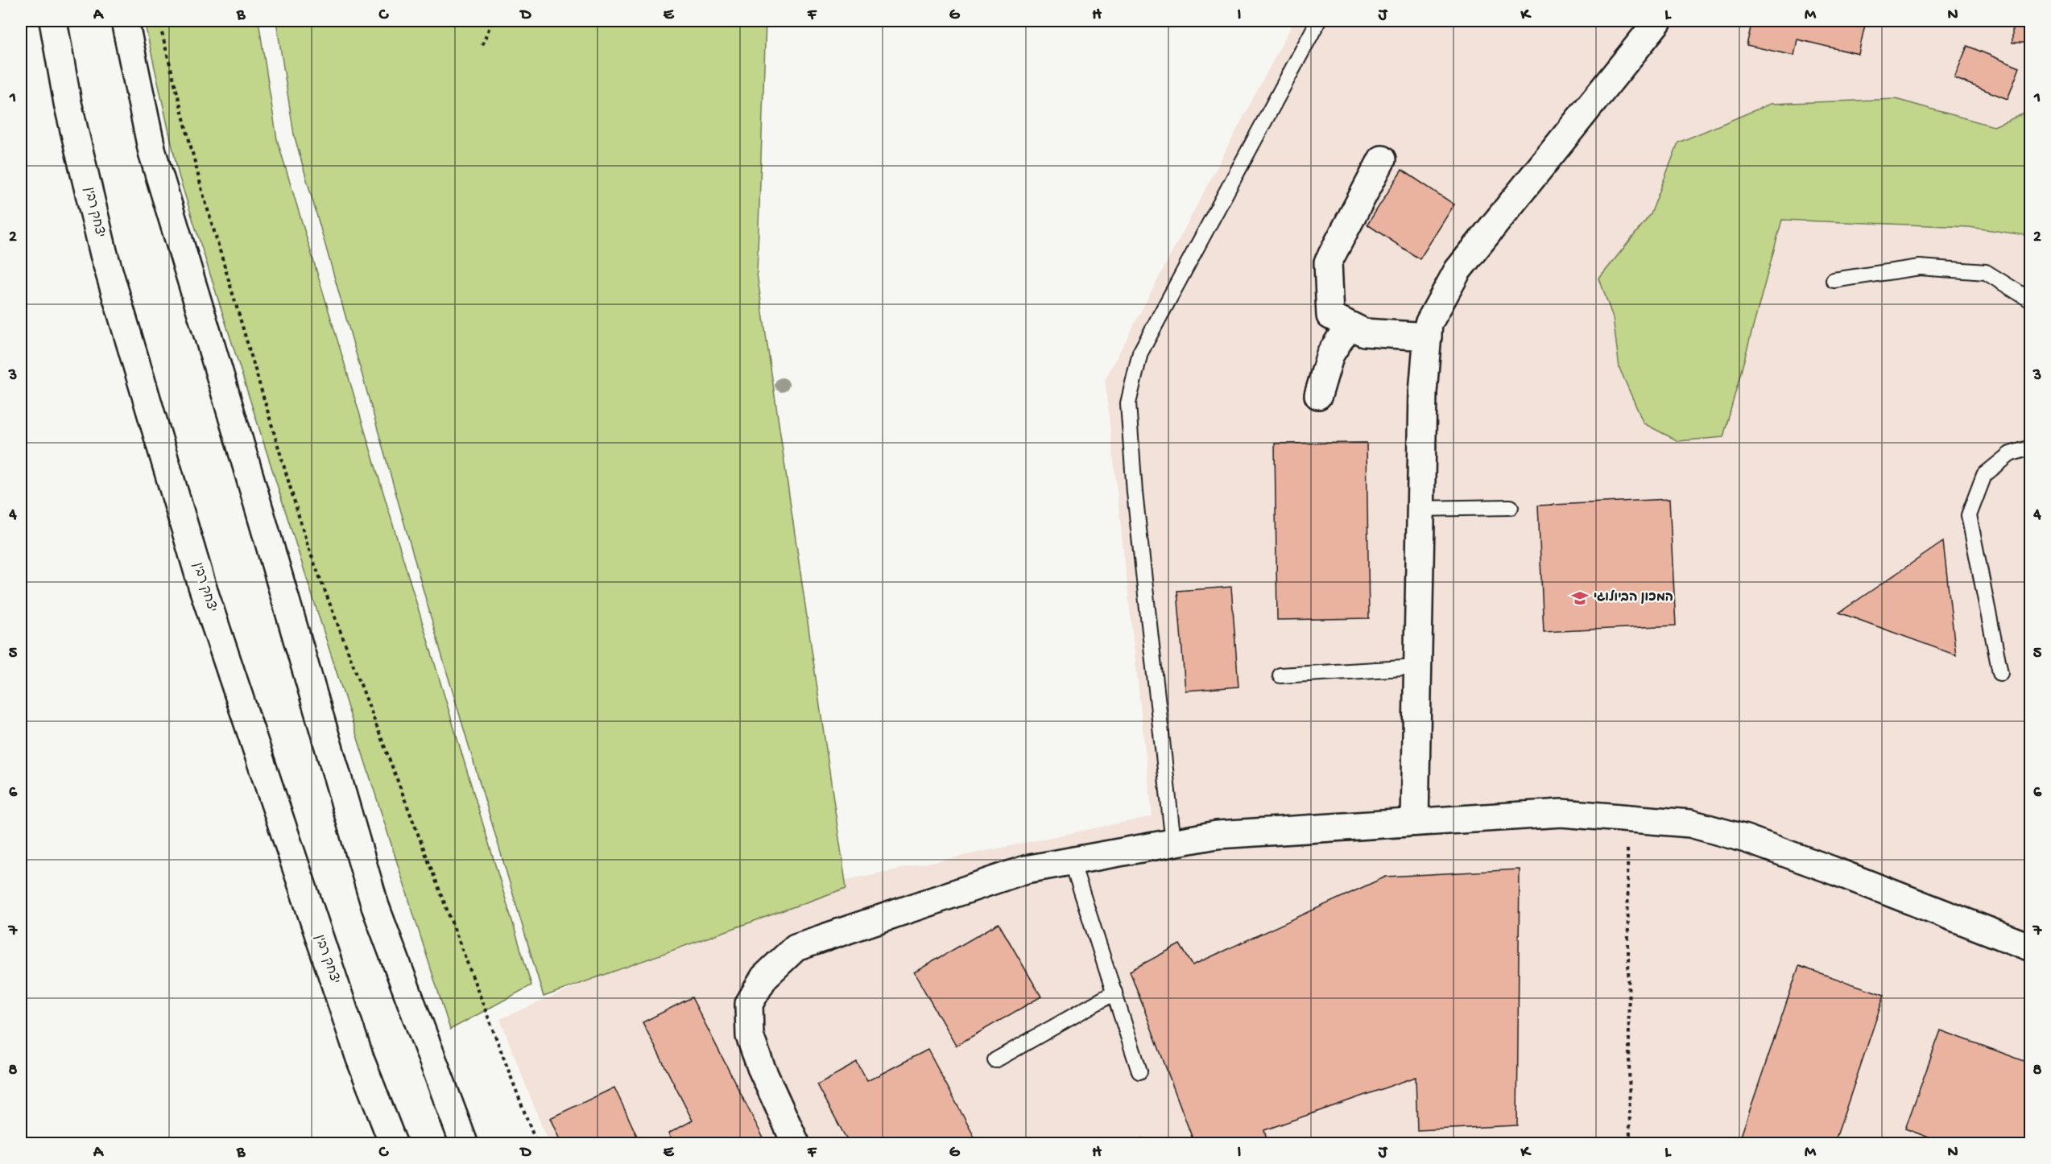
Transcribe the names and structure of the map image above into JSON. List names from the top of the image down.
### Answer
{
  "streets": {
    "street": ["יצחק רבין"]
  },
  "places": {
    "school or university": ["המכון הביולוגי"]
  },
  "grid": {
    "columns": [
      "A",
      "B",
      "C",
      "D",
      "E",
      "F",
      "G",
      "H",
      "I",
      "J",
      "K",
      "L",
      "M",
      "N"
    ],
    "rows": [
      "1",
      "2",
      "3",
      "4",
      "5",
      "6",
      "7",
      "8"
    ]
  }
}
